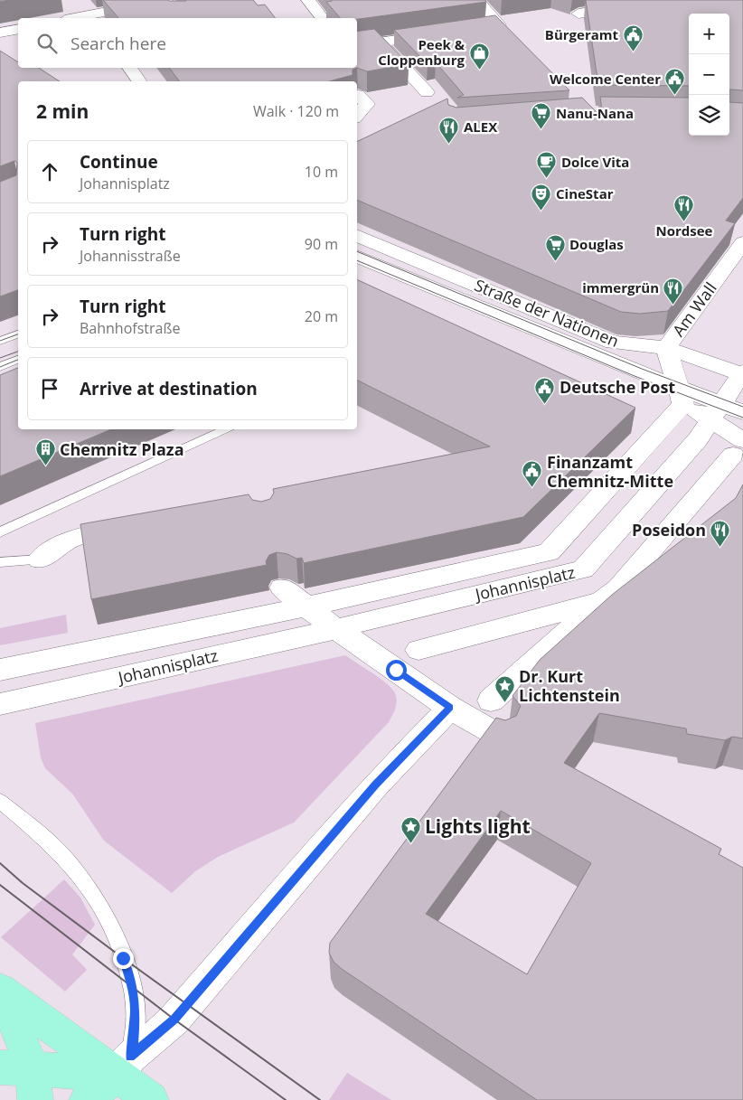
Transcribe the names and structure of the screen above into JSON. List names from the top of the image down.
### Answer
{
  "streets": {
    "street": ["Am Wall", "Straße der Nationen", "Johannisplatz"]
  },
  "crossings": [
    ["Am Wall", "Straße der Nationen"],
    ["Am Wall", "Johannisplatz"],
    ["Straße der Nationen", "Johannisplatz"]
  ],
  "places": {
    "public building": [
      "Bürgeramt",
      "Welcome Center",
      "Deutsche Post",
      "Finanzamt Chemnitz-Mitte"
    ],
    "shop": ["Peek & Cloppenburg"],
    "supermarket": ["Nanu-Nana", "Douglas"],
    "restaurant": [
      "ALEX",
      "Nordsee",
      "immergrün",
      "Poseidon"
    ],
    "cafe": ["Dolce Vita"],
    "theatre": ["CineStar"],
    "building": ["Chemnitz Plaza"],
    "place": ["Dr. Kurt Lichtenstein", "Lights light"]
  },
  "page": {
    "map_buttons": ["+", "−"],
    "search": "Search here",
    "heading": ["2 min", "Walk · 120 m"],
    "list": [
      ["Continue", "Johannisplatz", "10 m"],
      ["Turn right", "Johannisstraße", "90 m"],
      ["Turn right", "Bahnhofstraße", "20 m"],
      "Arrive at destination"
    ]
  }
}
